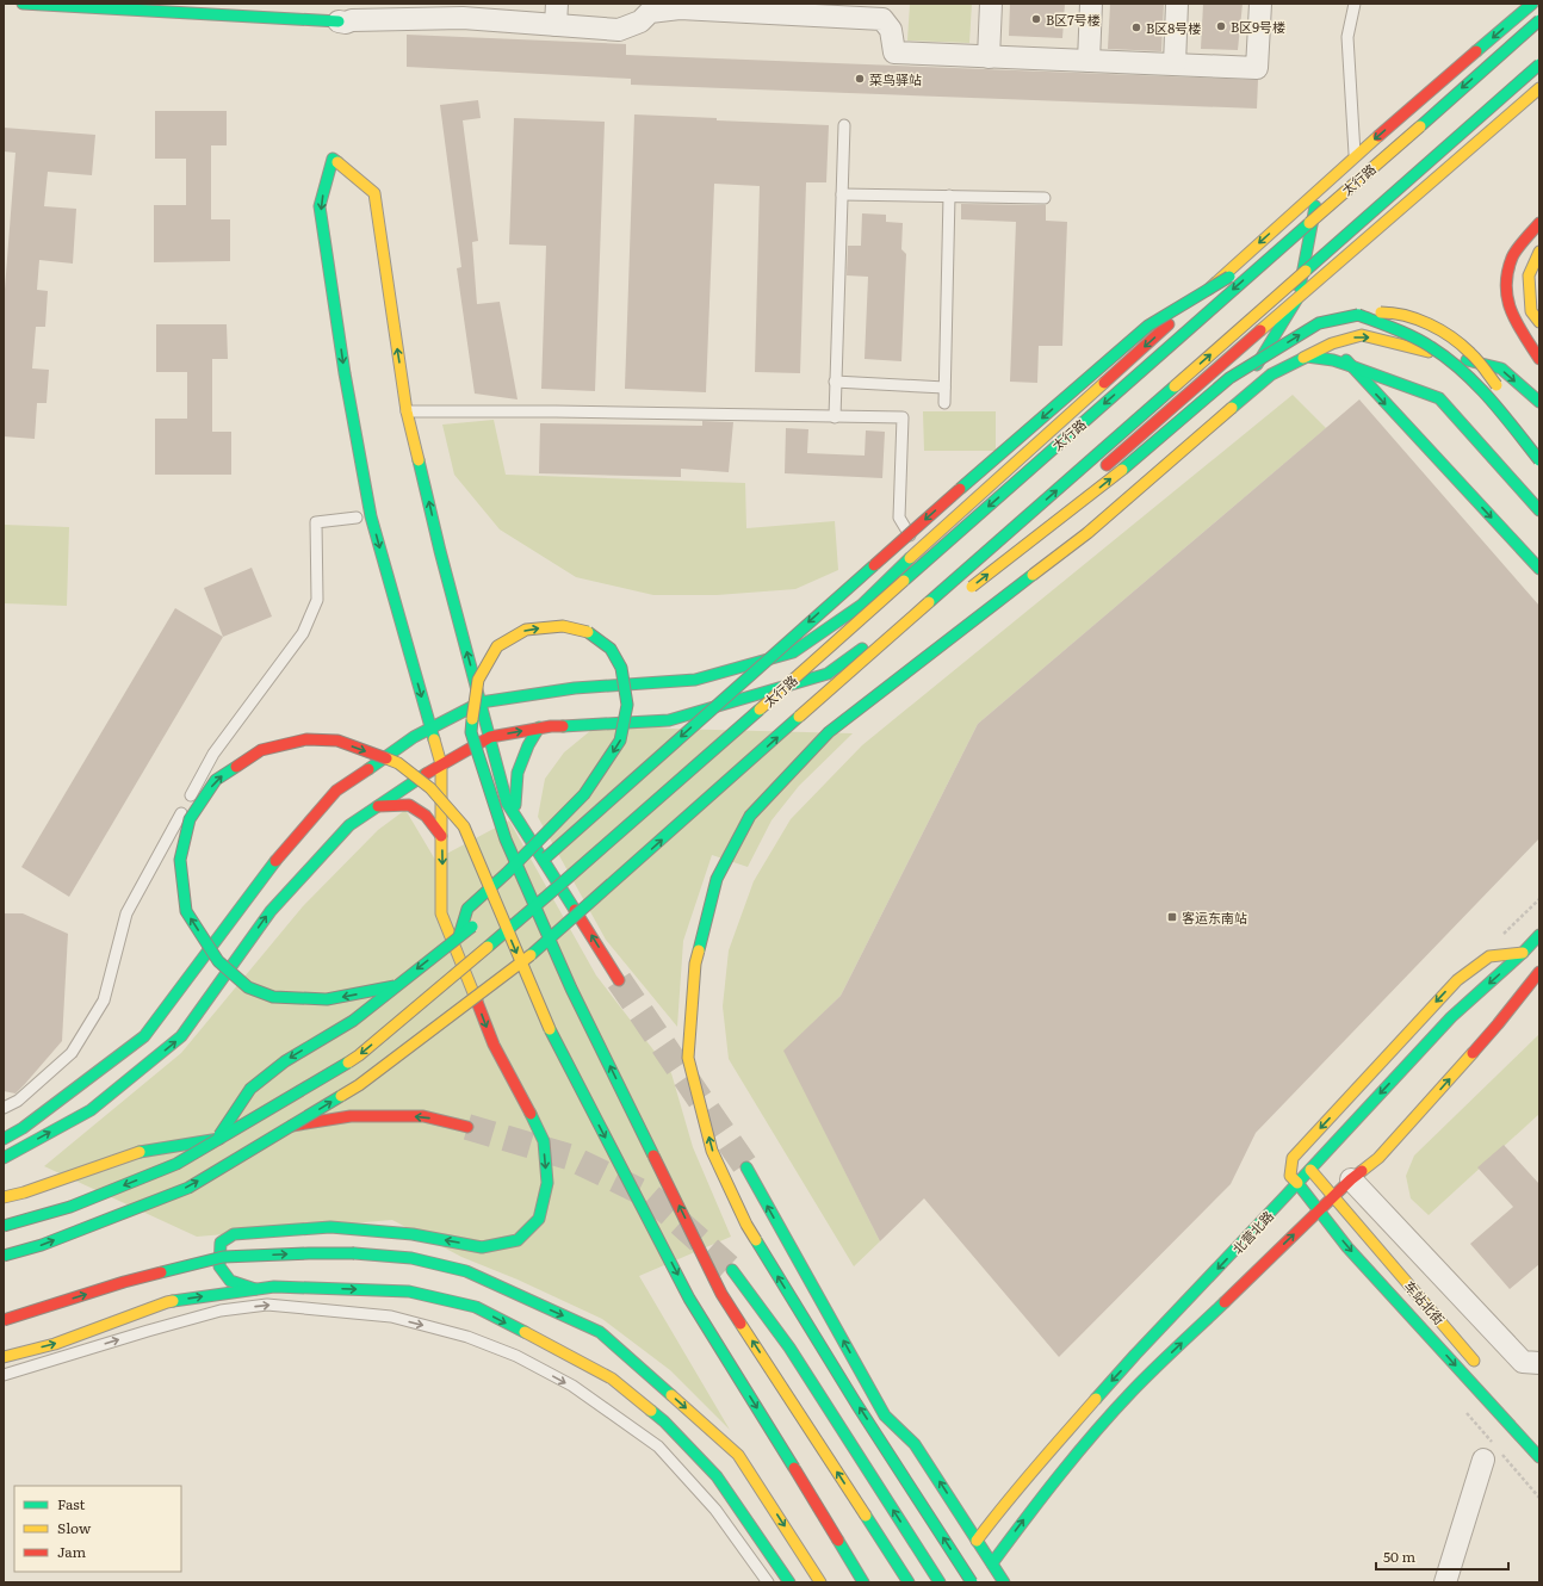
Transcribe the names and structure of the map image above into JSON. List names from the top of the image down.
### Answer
{
  "streets": {
    "main road": ["太行路", "北营北路", "车站北街"]
  },
  "crossings": [
    ["北营北路", "车站北街"]
  ],
  "places": {
    "other": [
      "B区7号楼",
      "B区9号楼",
      "B区8号楼",
      "菜鸟驿站"
    ],
    "transit": ["客运东南站"]
  },
  "legend": ["Fast", "Slow", "Jam"],
  "scale_bar": "50 m"
}
